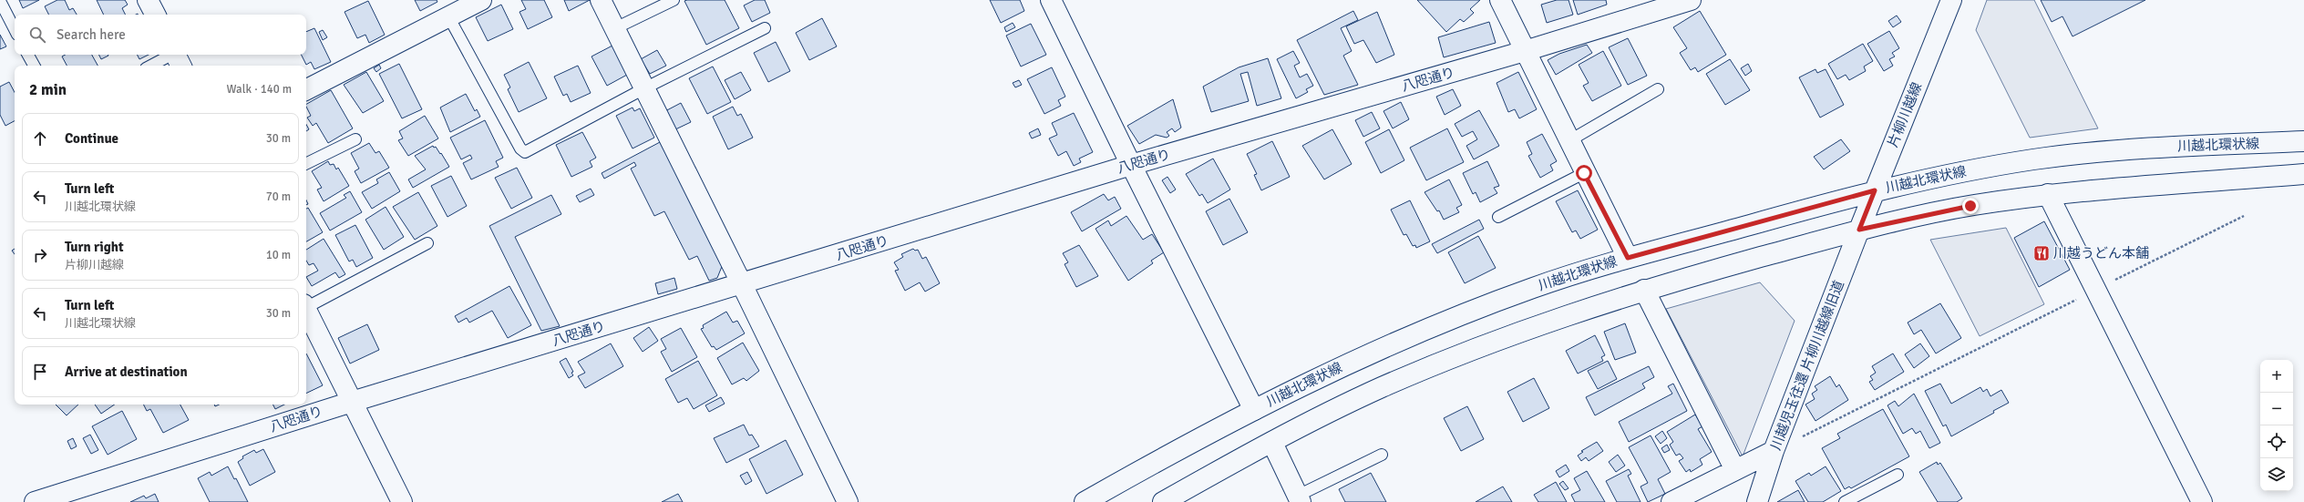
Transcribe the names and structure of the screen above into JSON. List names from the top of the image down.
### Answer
{
  "streets": {
    "street": [
      "八咫通り",
      "片柳川越線",
      "川越北環状線",
      "川越児玉往還 片柳川越線旧道"
    ]
  },
  "crossings": [
    ["片柳川越線", "川越北環状線"],
    ["片柳川越線", "川越児玉往還 片柳川越線旧道"]
  ],
  "places": {
    "restaurant": ["川越うどん本舗"]
  },
  "page": {
    "search": "Search here",
    "heading": ["2 min", "Walk · 140 m"],
    "list": [
      ["Continue", "30 m"],
      ["Turn left", "川越北環状線", "70 m"],
      ["Turn right", "片柳川越線", "10 m"],
      ["Turn left", "川越北環状線", "30 m"],
      "Arrive at destination"
    ],
    "map_buttons": ["+", "−"]
  }
}
